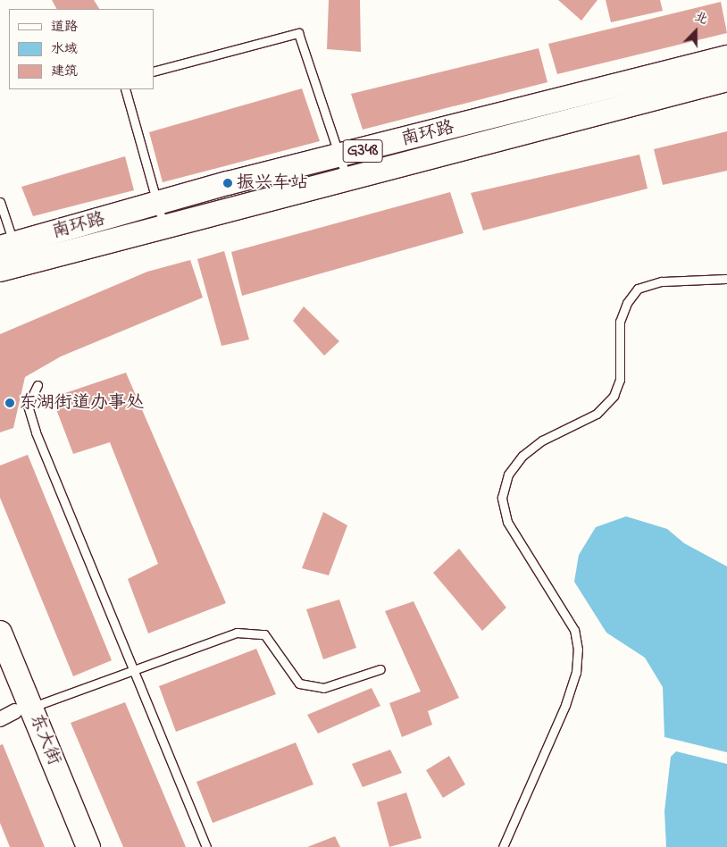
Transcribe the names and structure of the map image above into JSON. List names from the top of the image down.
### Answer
{
  "streets": {
    "main road": ["南环路", "G348", "东大街"]
  },
  "places": ["振兴车站", "东湖街道办事处"],
  "legend": ["道路", "水域", "建筑"],
  "north": "top"
}
